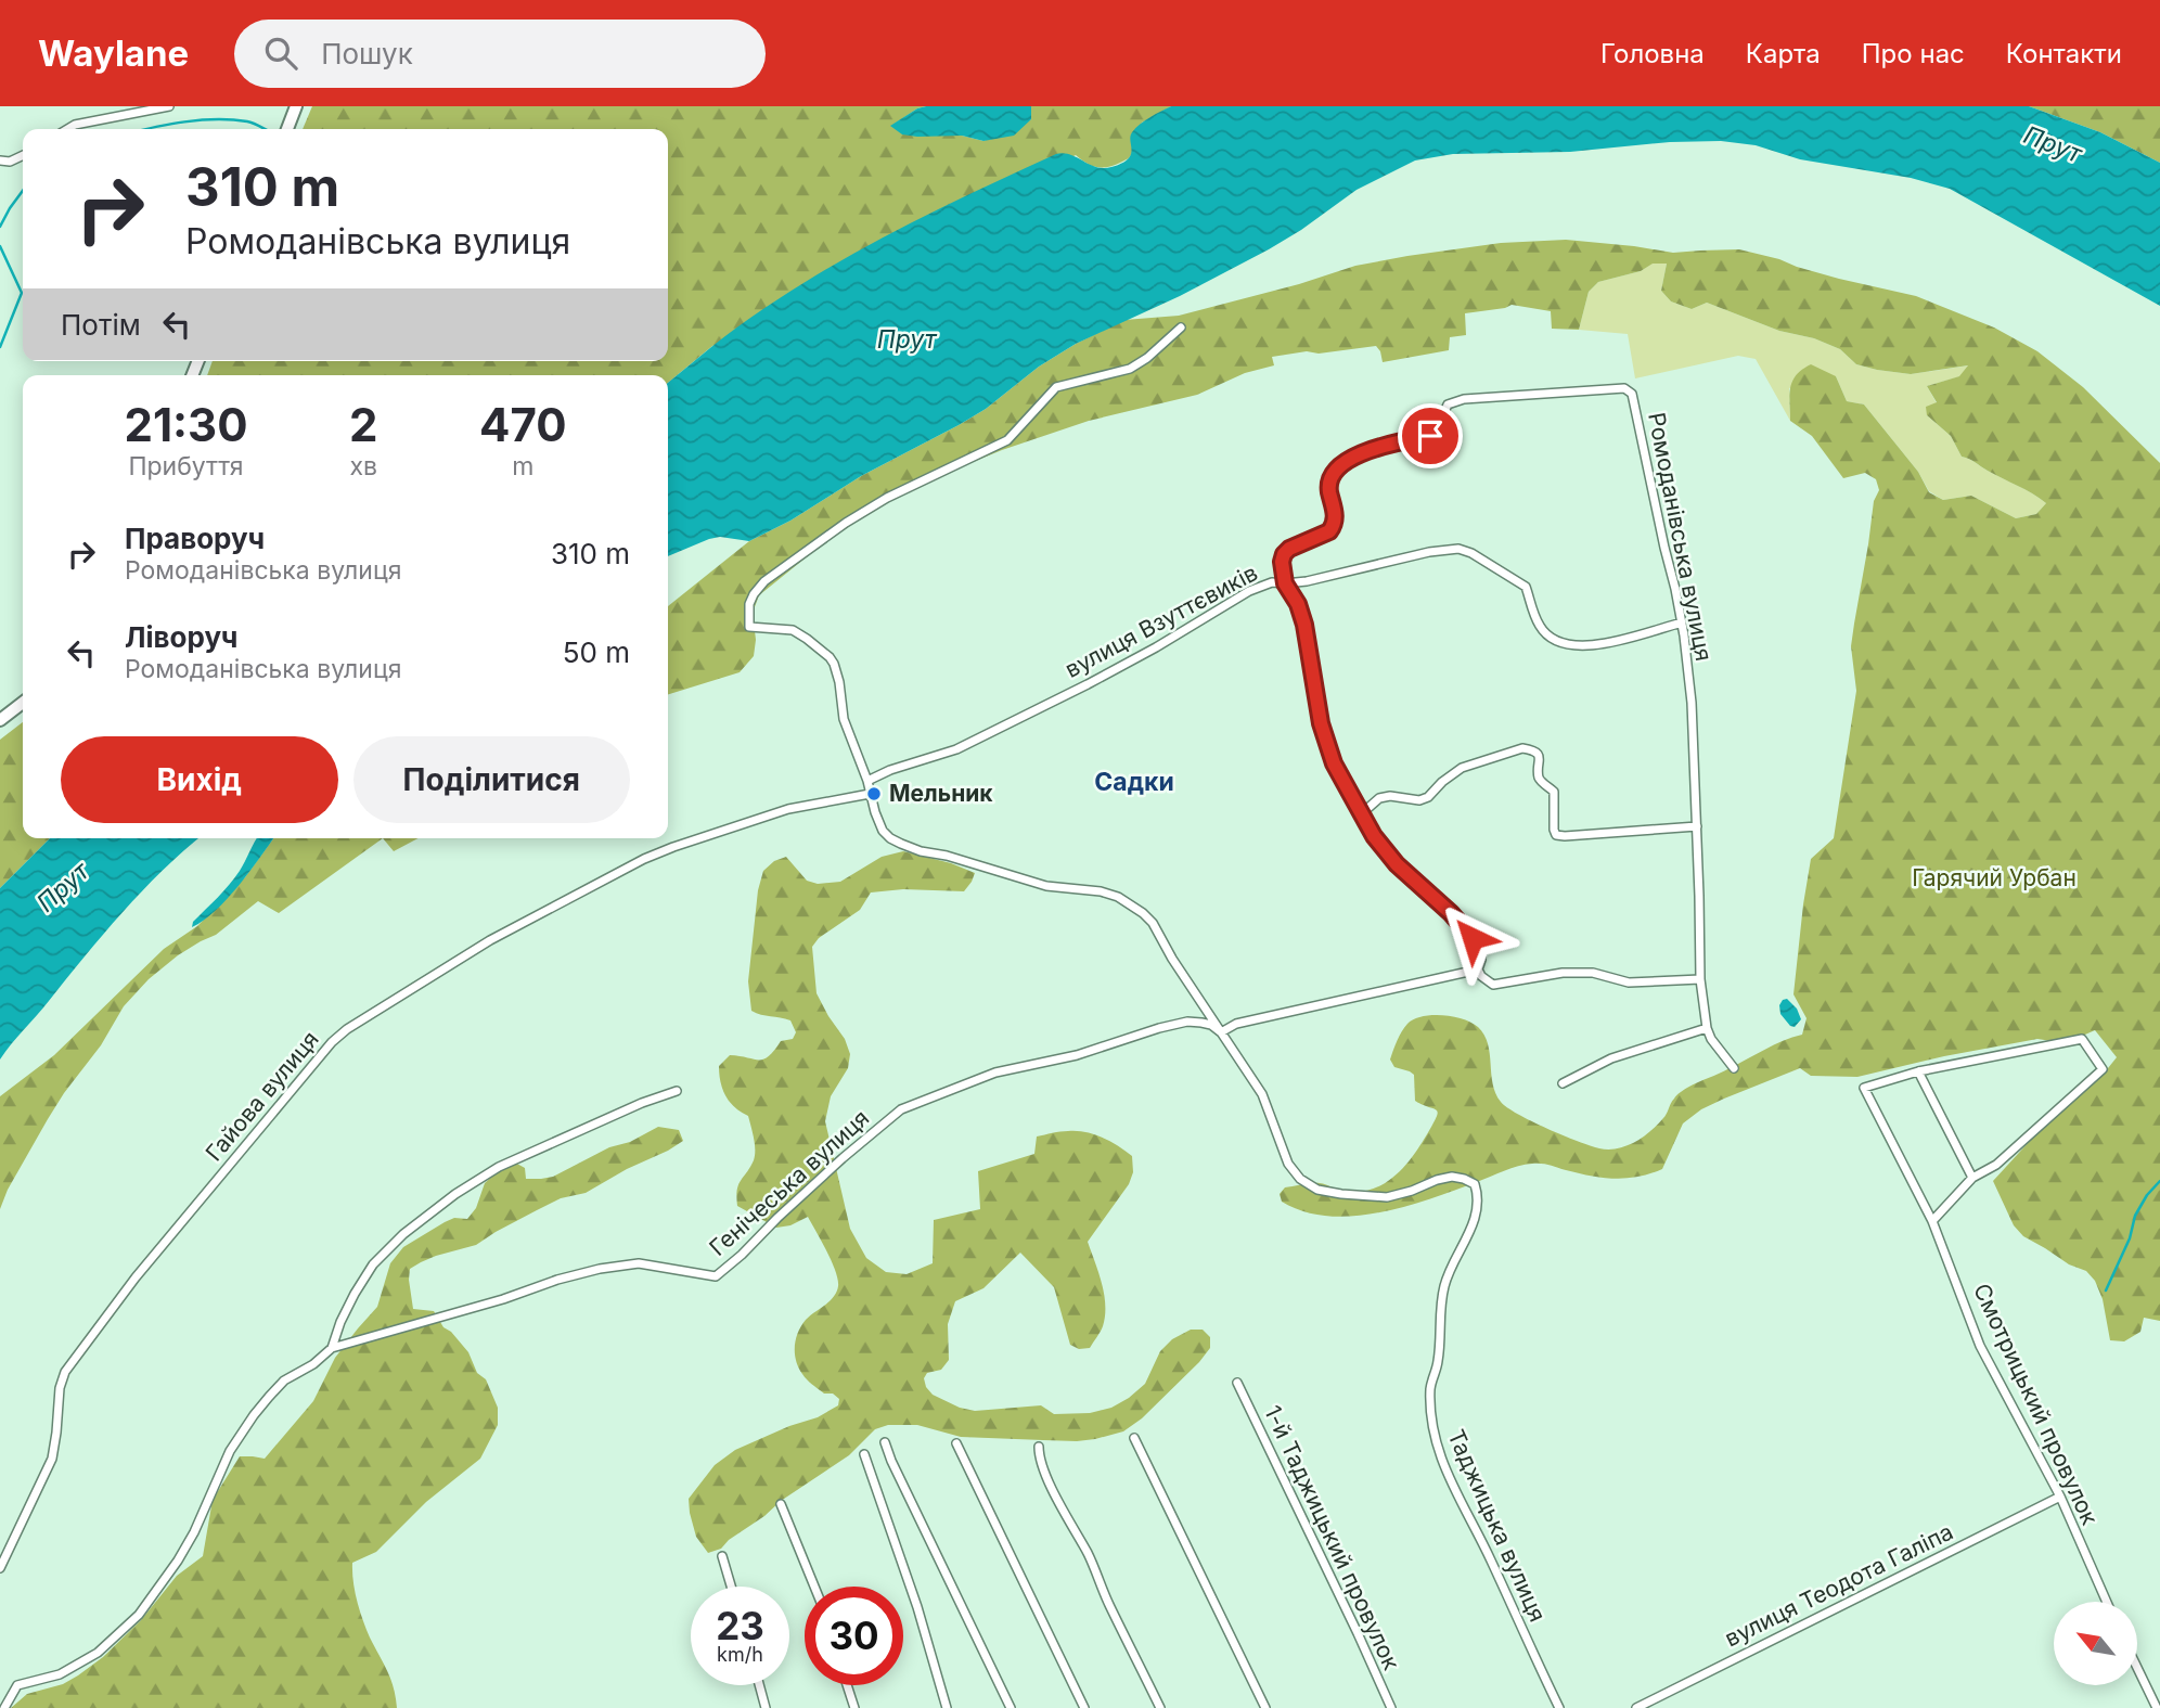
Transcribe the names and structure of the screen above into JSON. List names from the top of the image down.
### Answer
{
  "streets": {
    "street": [
      "Ромоданівська вулиця",
      "вулиця Взуттєвиків",
      "Гайова вулиця",
      "Генічеська вулиця",
      "Смотрицький провулок",
      "Таджицька вулиця",
      "1-й Таджицький провулок",
      "вулиця Теодота Галіпа"
    ]
  },
  "crossings": [
    ["Ромоданівська вулиця", "вулиця Взуттєвиків"],
    ["Генічеська вулиця", "Таджицька вулиця"],
    ["Смотрицький провулок", "вулиця Теодота Галіпа"]
  ],
  "districts": ["Садки"],
  "water": ["Прут"],
  "parks": ["Гарячий Урбан"],
  "places": ["Мельник"],
  "north": "top left",
  "page": {
    "header": "Waylane",
    "search": "Пошук",
    "nav": [
      "Головна",
      "Карта",
      "Про нас",
      "Контакти"
    ],
    "turn": ["310 m", "Ромоданівська вулиця"],
    "then": "Потім",
    "eta": [
      "21:30",
      "Прибуття",
      "2",
      "хв",
      "470",
      "m"
    ],
    "list": [
      {
        "name": "Праворуч",
        "note": "Ромоданівська вулиця",
        "value": "310 m"
      },
      {
        "name": "Ліворуч",
        "note": "Ромоданівська вулиця",
        "value": "50 m"
      }
    ],
    "buttons": ["Вихід", "Поділитися"],
    "speed": "23 km/h",
    "limit": "30"
  }
}
